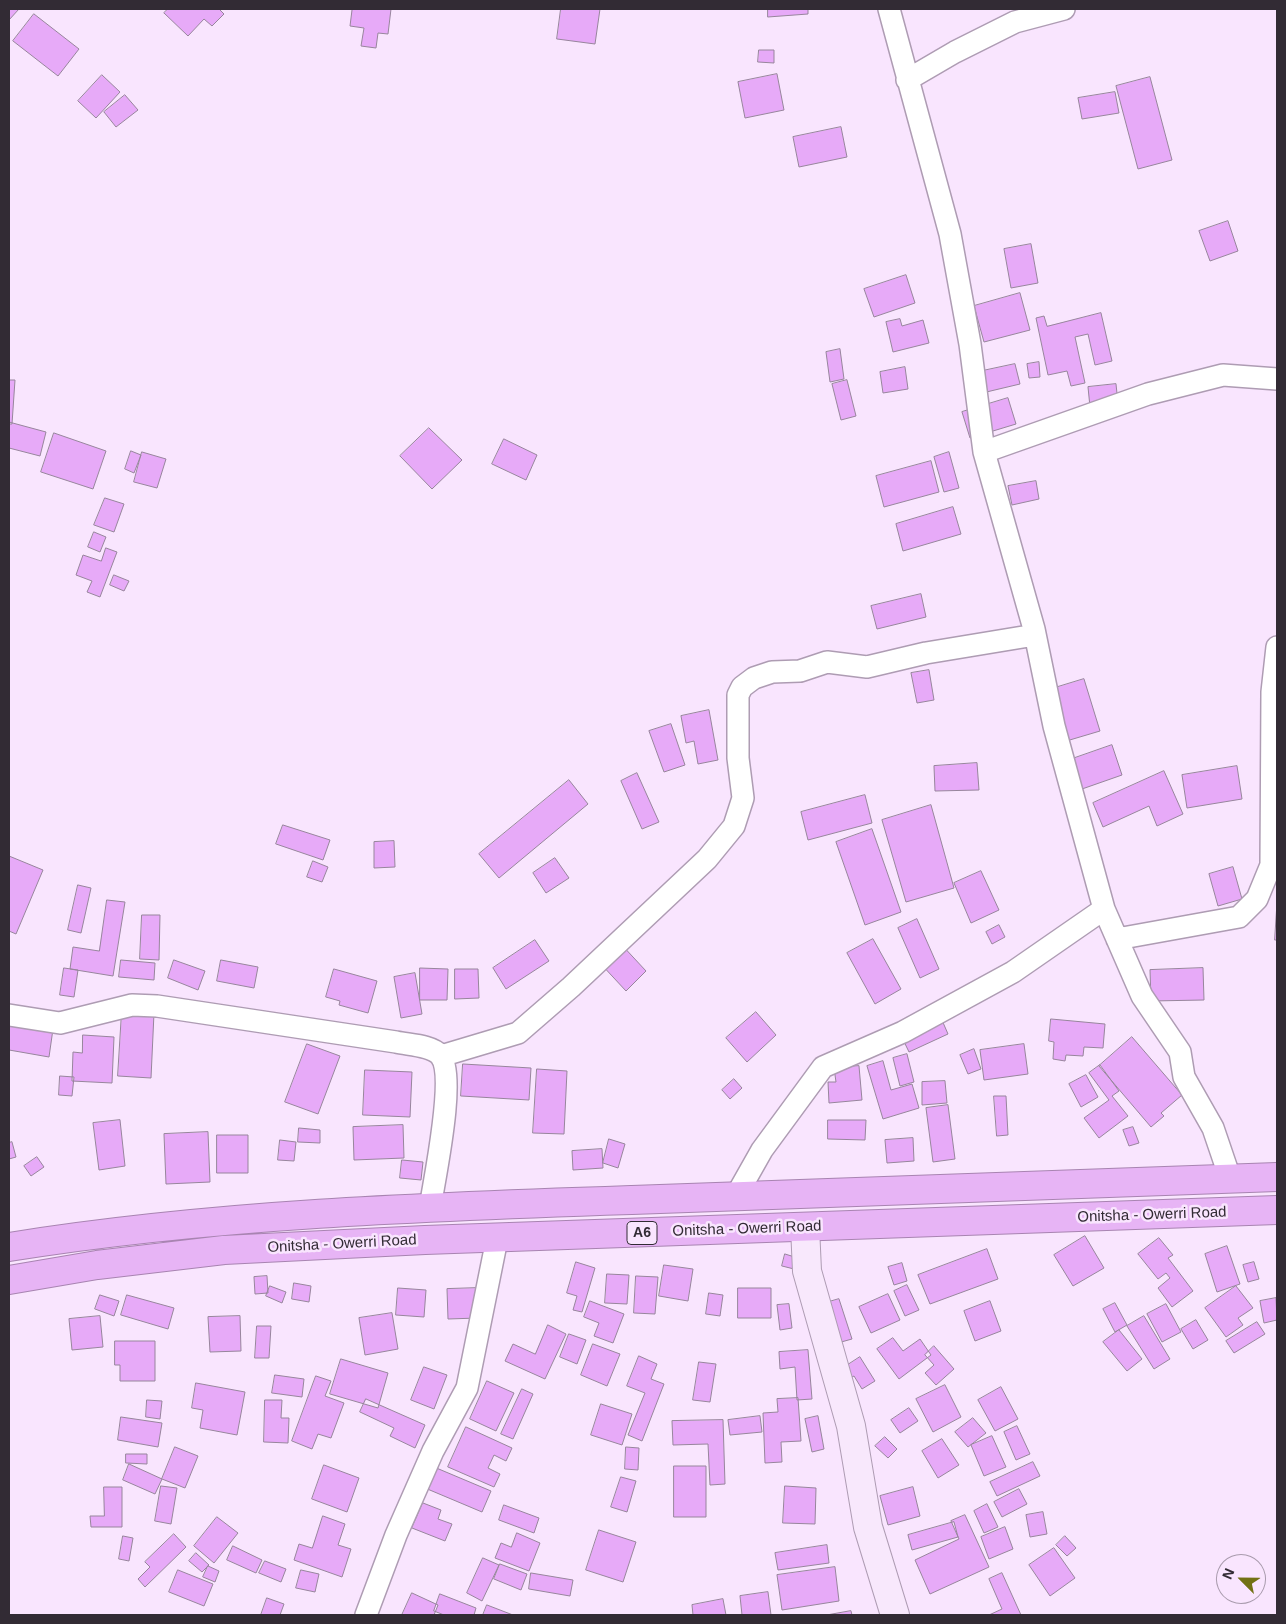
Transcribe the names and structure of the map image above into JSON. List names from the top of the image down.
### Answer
{
  "streets": {
    "highway": ["Onitsha - Owerri Road", "A6"]
  },
  "north": "top left"
}
